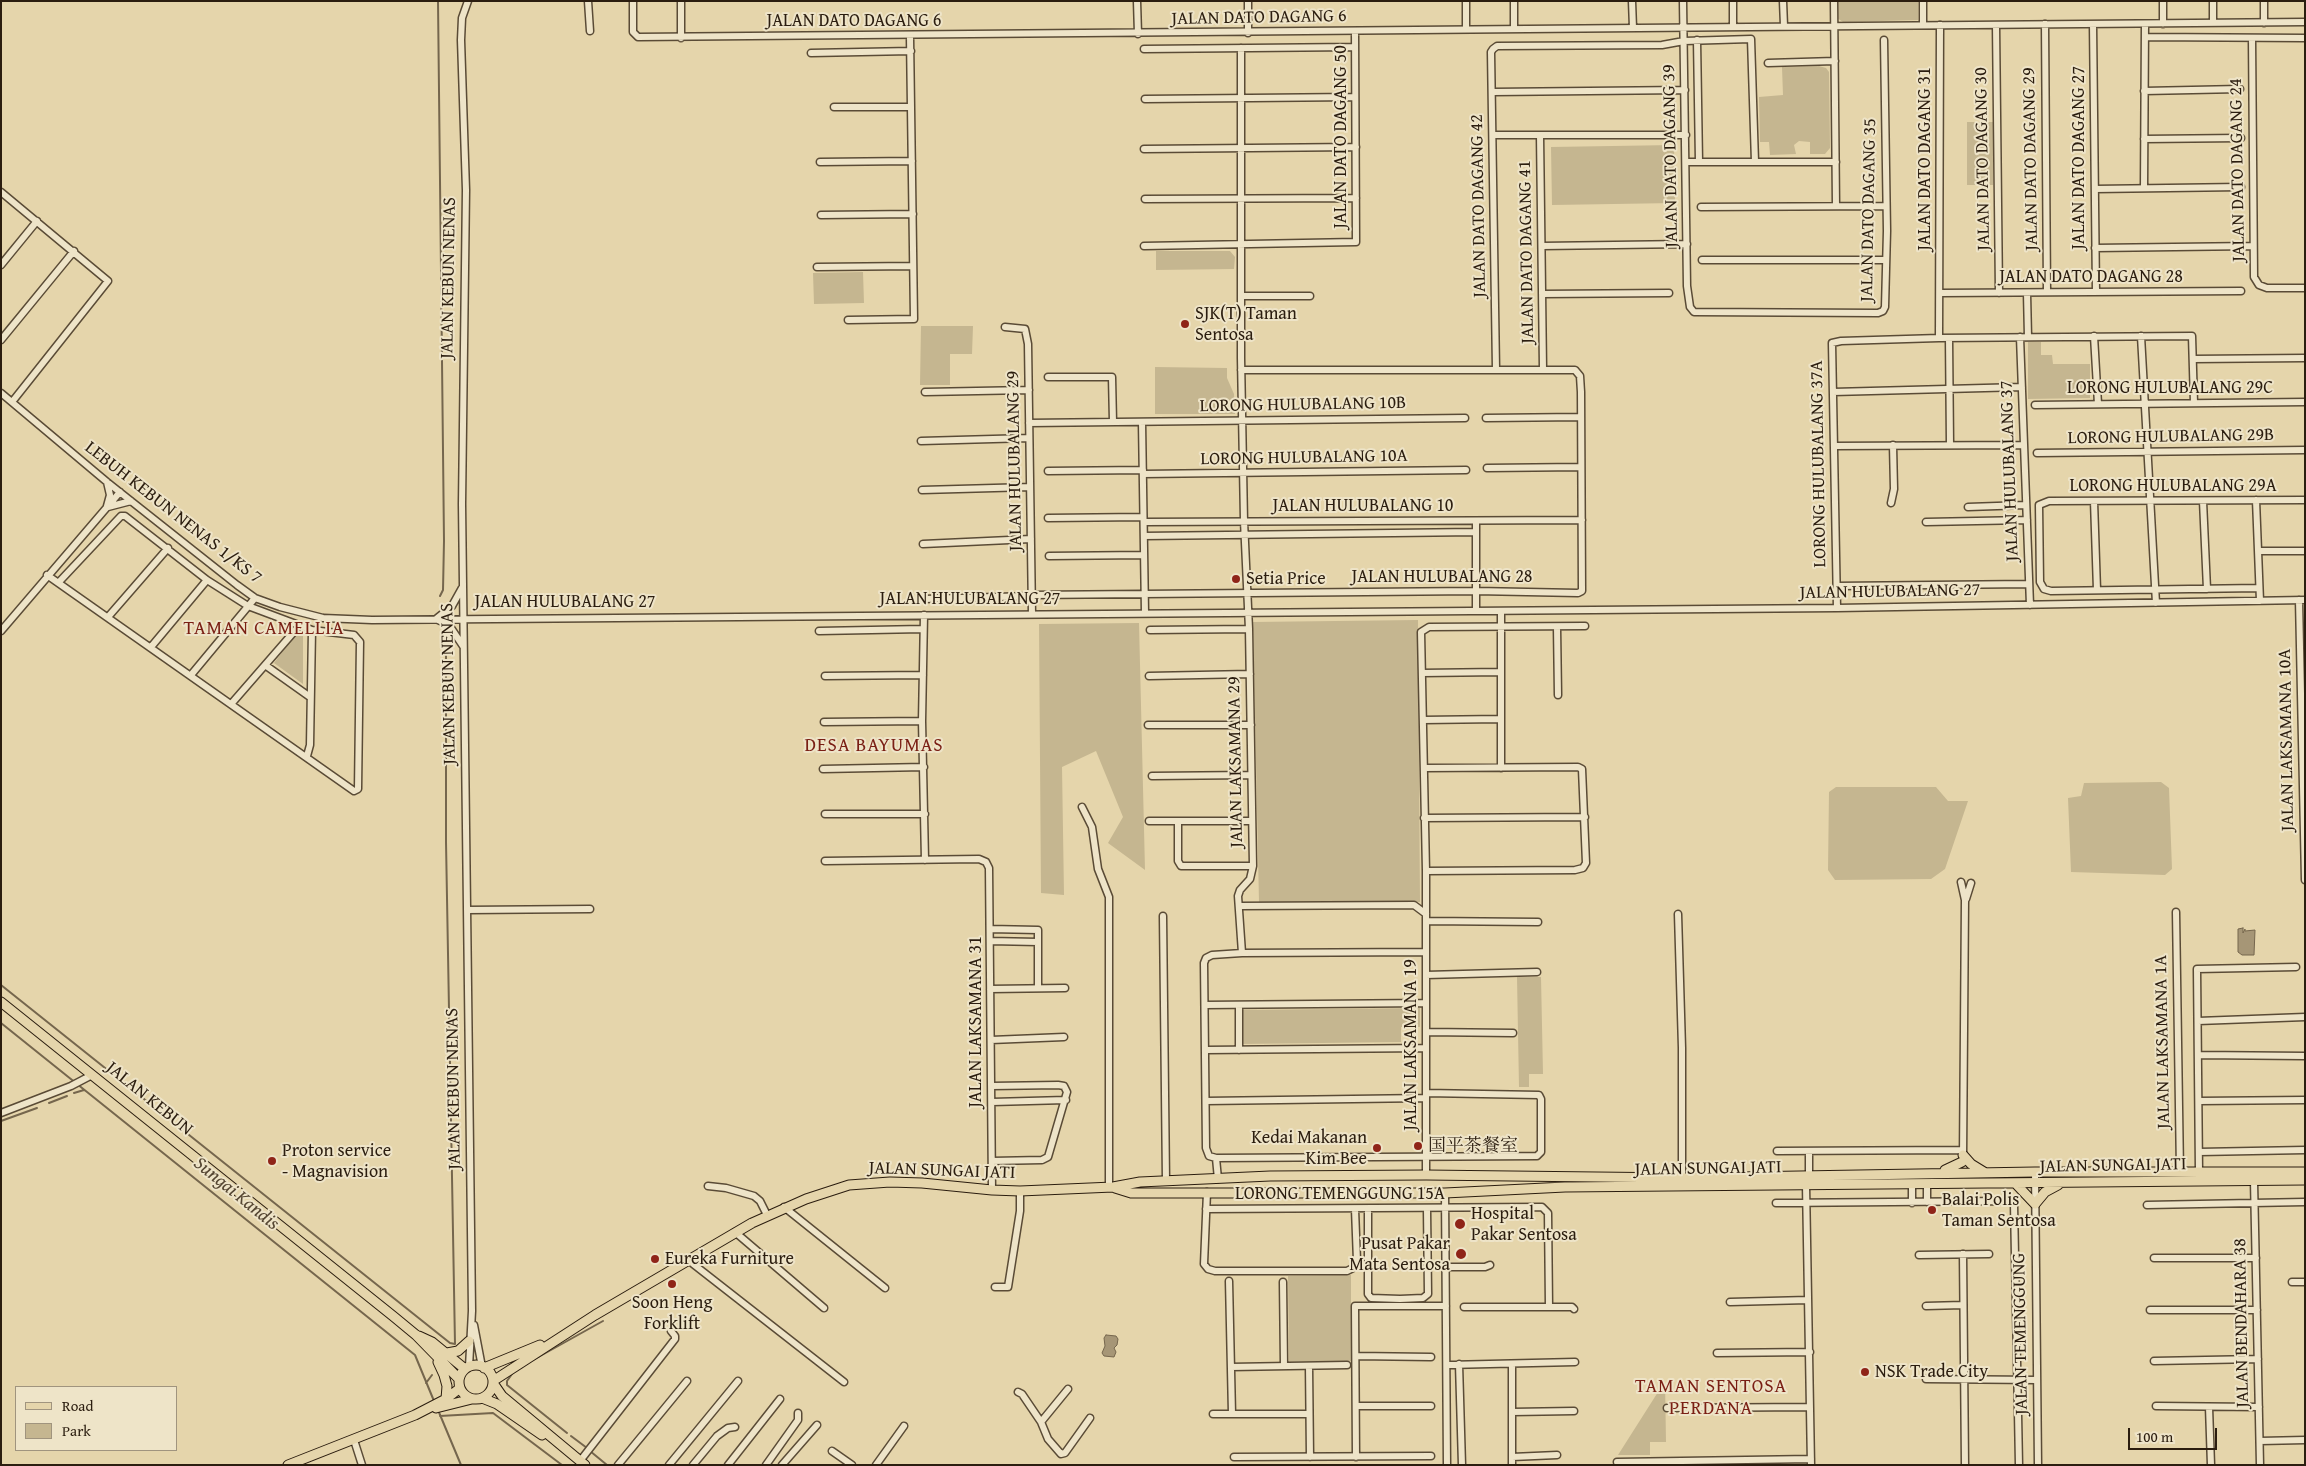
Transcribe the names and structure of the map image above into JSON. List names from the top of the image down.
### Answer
{
  "streets": {
    "main road": ["JALAN KEBUN", "JALAN SUNGAI JATI"],
    "street": [
      "JALAN DATO DAGANG 6",
      "JALAN DATO DAGANG 50",
      "JALAN DATO DAGANG 39",
      "JALAN DATO DAGANG 27",
      "JALAN DATO DAGANG 31",
      "JALAN DATO DAGANG 30",
      "JALAN DATO DAGANG 29",
      "JALAN DATO DAGANG 24",
      "JALAN DATO DAGANG 42",
      "JALAN DATO DAGANG 35",
      "JALAN DATO DAGANG 41",
      "JALAN DATO DAGANG 28",
      "JALAN KEBUN NENAS",
      "LORONG HULUBALANG 29C",
      "LORONG HULUBALANG 10B",
      "LORONG HULUBALANG 29B",
      "LORONG HULUBALANG 10A",
      "JALAN HULUBALANG 29",
      "LORONG HULUBALANG 37A",
      "JALAN HULUBALANG 37",
      "LORONG HULUBALANG 29A",
      "JALAN HULUBALANG 10",
      "LEBUH KEBUN NENAS 1/KS 7",
      "JALAN HULUBALANG 28",
      "JALAN HULUBALANG 27",
      "JALAN LAKSAMANA 10A",
      "JALAN LAKSAMANA 29",
      "JALAN LAKSAMANA 31",
      "JALAN LAKSAMANA 1A",
      "JALAN LAKSAMANA 19",
      "LORONG TEMENGGUNG 15A",
      "JALAN BENDAHARA 38",
      "JALAN TEMENGGUNG"
    ]
  },
  "crossings": [
    ["JALAN DATO DAGANG 6", "JALAN DATO DAGANG 50"],
    ["JALAN DATO DAGANG 6", "JALAN DATO DAGANG 39"],
    ["JALAN DATO DAGANG 6", "JALAN DATO DAGANG 27"],
    ["JALAN DATO DAGANG 6", "JALAN DATO DAGANG 31"],
    ["JALAN DATO DAGANG 6", "JALAN DATO DAGANG 30"],
    ["JALAN DATO DAGANG 6", "JALAN DATO DAGANG 29"],
    ["JALAN DATO DAGANG 50", "JALAN LAKSAMANA 29"],
    ["JALAN DATO DAGANG 39", "JALAN DATO DAGANG 42"],
    ["JALAN DATO DAGANG 39", "JALAN DATO DAGANG 35"],
    ["JALAN DATO DAGANG 27", "JALAN DATO DAGANG 28"],
    ["JALAN DATO DAGANG 31", "JALAN DATO DAGANG 28"],
    ["JALAN DATO DAGANG 31", "LORONG HULUBALANG 37A"],
    ["JALAN DATO DAGANG 30", "JALAN DATO DAGANG 28"],
    ["JALAN DATO DAGANG 29", "JALAN DATO DAGANG 28"],
    ["JALAN KEBUN NENAS", "LEBUH KEBUN NENAS 1/KS 7"],
    ["JALAN KEBUN NENAS", "JALAN HULUBALANG 27"],
    ["JALAN KEBUN NENAS", "JALAN KEBUN"],
    ["JALAN KEBUN NENAS", "JALAN SUNGAI JATI"],
    ["LORONG HULUBALANG 10B", "JALAN HULUBALANG 29"],
    ["LORONG HULUBALANG 10B", "JALAN LAKSAMANA 29"],
    ["LORONG HULUBALANG 10A", "JALAN LAKSAMANA 29"],
    ["JALAN HULUBALANG 29", "JALAN HULUBALANG 28"],
    ["JALAN HULUBALANG 29", "JALAN HULUBALANG 27"],
    ["LORONG HULUBALANG 37A", "JALAN HULUBALANG 27"],
    ["JALAN HULUBALANG 37", "JALAN HULUBALANG 27"],
    ["JALAN HULUBALANG 10", "JALAN HULUBALANG 28"],
    ["JALAN HULUBALANG 10", "JALAN LAKSAMANA 29"],
    ["LEBUH KEBUN NENAS 1/KS 7", "JALAN HULUBALANG 27"],
    ["JALAN HULUBALANG 28", "JALAN LAKSAMANA 29"],
    ["JALAN HULUBALANG 27", "JALAN LAKSAMANA 10A"],
    ["JALAN HULUBALANG 27", "JALAN LAKSAMANA 29"],
    ["JALAN LAKSAMANA 31", "JALAN SUNGAI JATI"],
    ["JALAN LAKSAMANA 1A", "JALAN SUNGAI JATI"],
    ["JALAN LAKSAMANA 19", "JALAN SUNGAI JATI"],
    ["JALAN KEBUN", "JALAN SUNGAI JATI"],
    ["JALAN SUNGAI JATI", "JALAN BENDAHARA 38"],
    ["JALAN SUNGAI JATI", "JALAN TEMENGGUNG"]
  ],
  "districts": ["TAMAN CAMELLIA", "DESA BAYUMAS", "TAMAN SENTOSA PERDANA"],
  "water": ["Sungai Kandis"],
  "places": [
    "SJK(T) Taman Sentosa",
    "Setia Price",
    "国平茶餐室",
    "Kedai Makanan Kim Bee",
    "Proton service - Magnavision",
    "Balai Polis Taman Sentosa",
    "Hospital Pakar Sentosa",
    "Pusat Pakar Mata Sentosa",
    "Eureka Furniture",
    "Soon Heng Forklift",
    "NSK Trade City"
  ],
  "legend": ["Road", "Park"],
  "scale_bar": "100 m"
}
